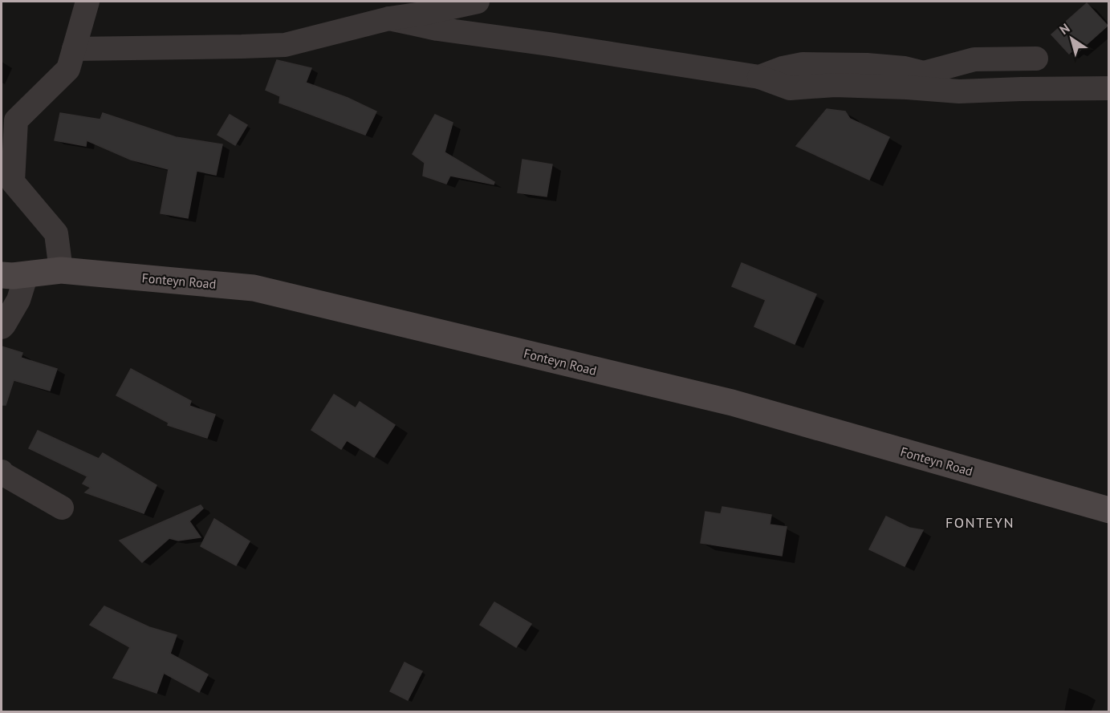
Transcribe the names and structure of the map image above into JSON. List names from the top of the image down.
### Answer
{
  "streets": {
    "street": ["Fonteyn Road"]
  },
  "districts": ["FONTEYN"],
  "north": "top left"
}
